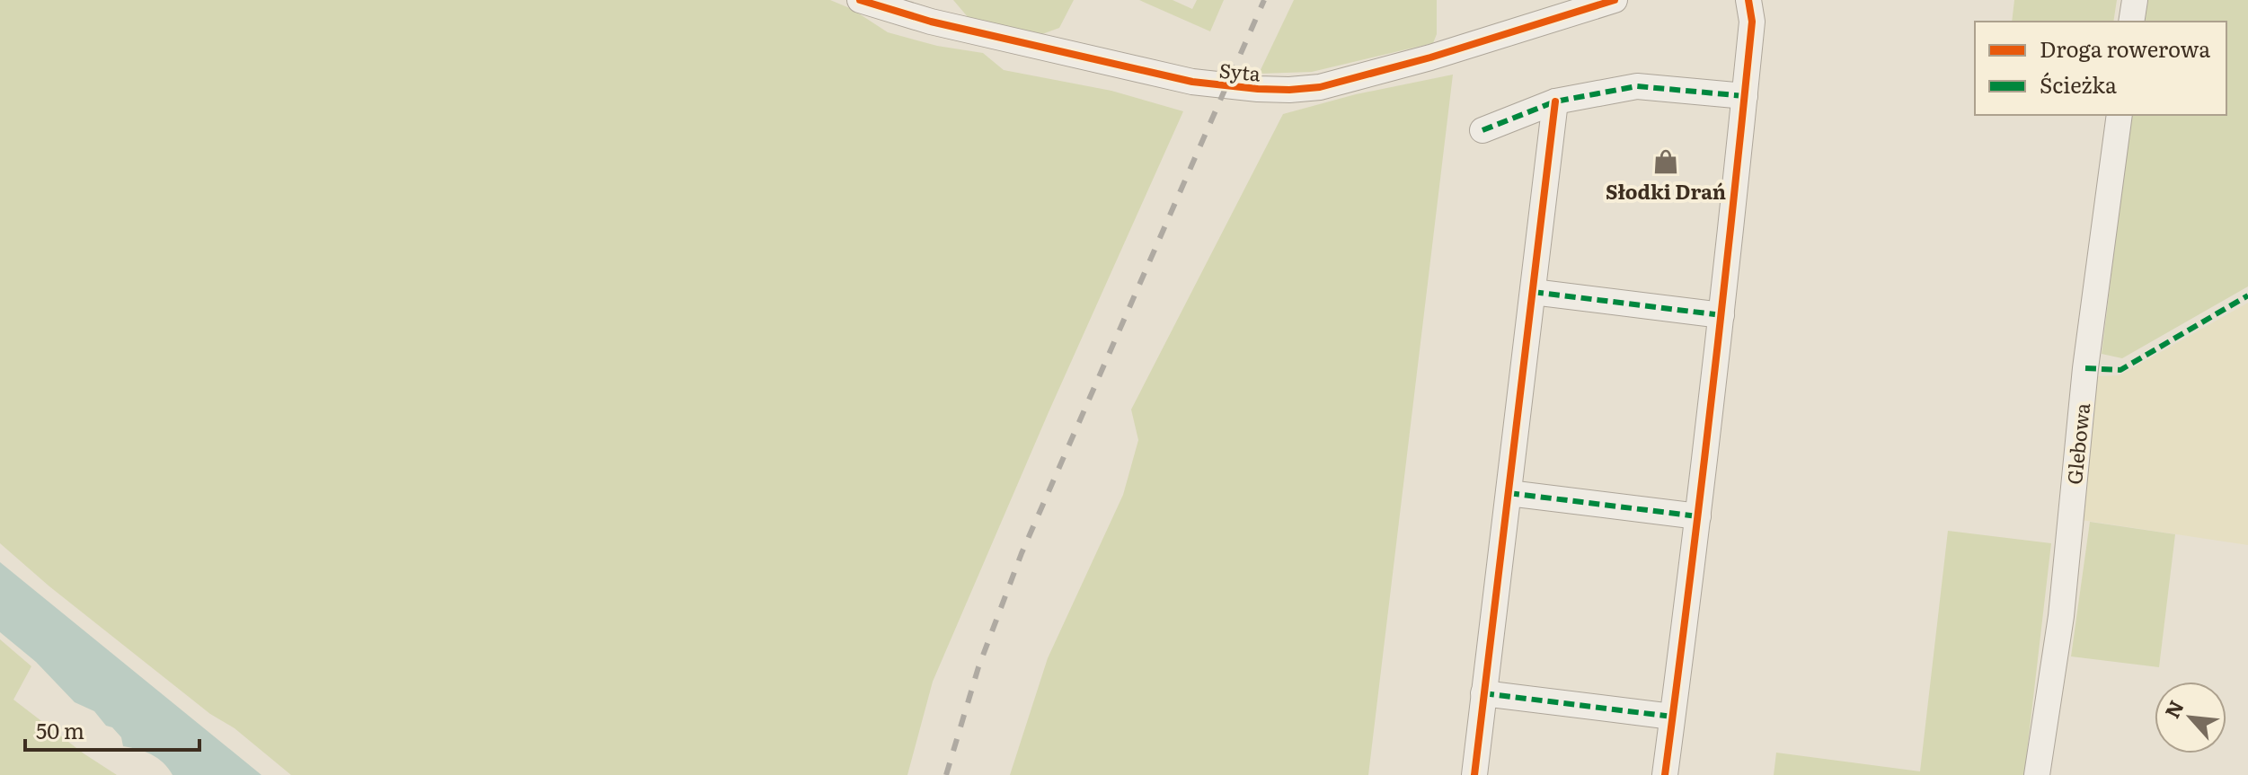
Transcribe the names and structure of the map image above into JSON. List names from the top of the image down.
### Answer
{
  "streets": {
    "street": ["Syta", "Glebowa"]
  },
  "places": {
    "shop": ["Słodki Drań"]
  },
  "legend": ["Droga rowerowa", "Ścieżka"],
  "scale_bar": "50 m",
  "north": "top left"
}
